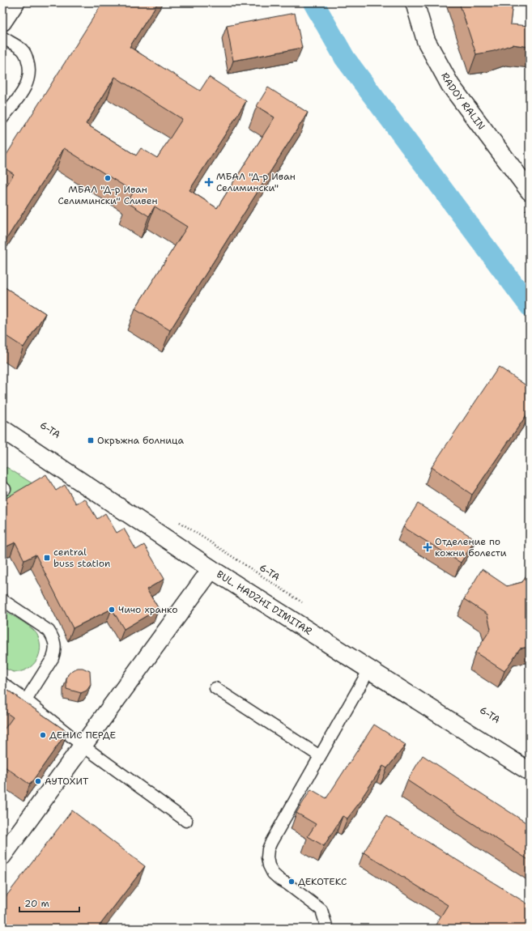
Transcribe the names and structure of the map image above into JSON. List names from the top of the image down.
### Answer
{
  "streets": {
    "street": ["RADOY RALIN", "BUL. HADZHI DIMITAR"],
    "path": ["6-ТА"]
  },
  "places": {
    "other": [
      "МБАЛ \"Д-р Иван Селимински\" Сливен",
      "Чичо хранко",
      "ДЕНИС ПЕРДЕ",
      "АУТОХИТ",
      "ДЕКОТЕКС"
    ],
    "health": ["МБАЛ \"Д-р Иван Селимински\"", "Отделение по кожни болести"],
    "transit": ["Окръжна болница", "central buss station"]
  },
  "scale_bar": "20 m"
}
